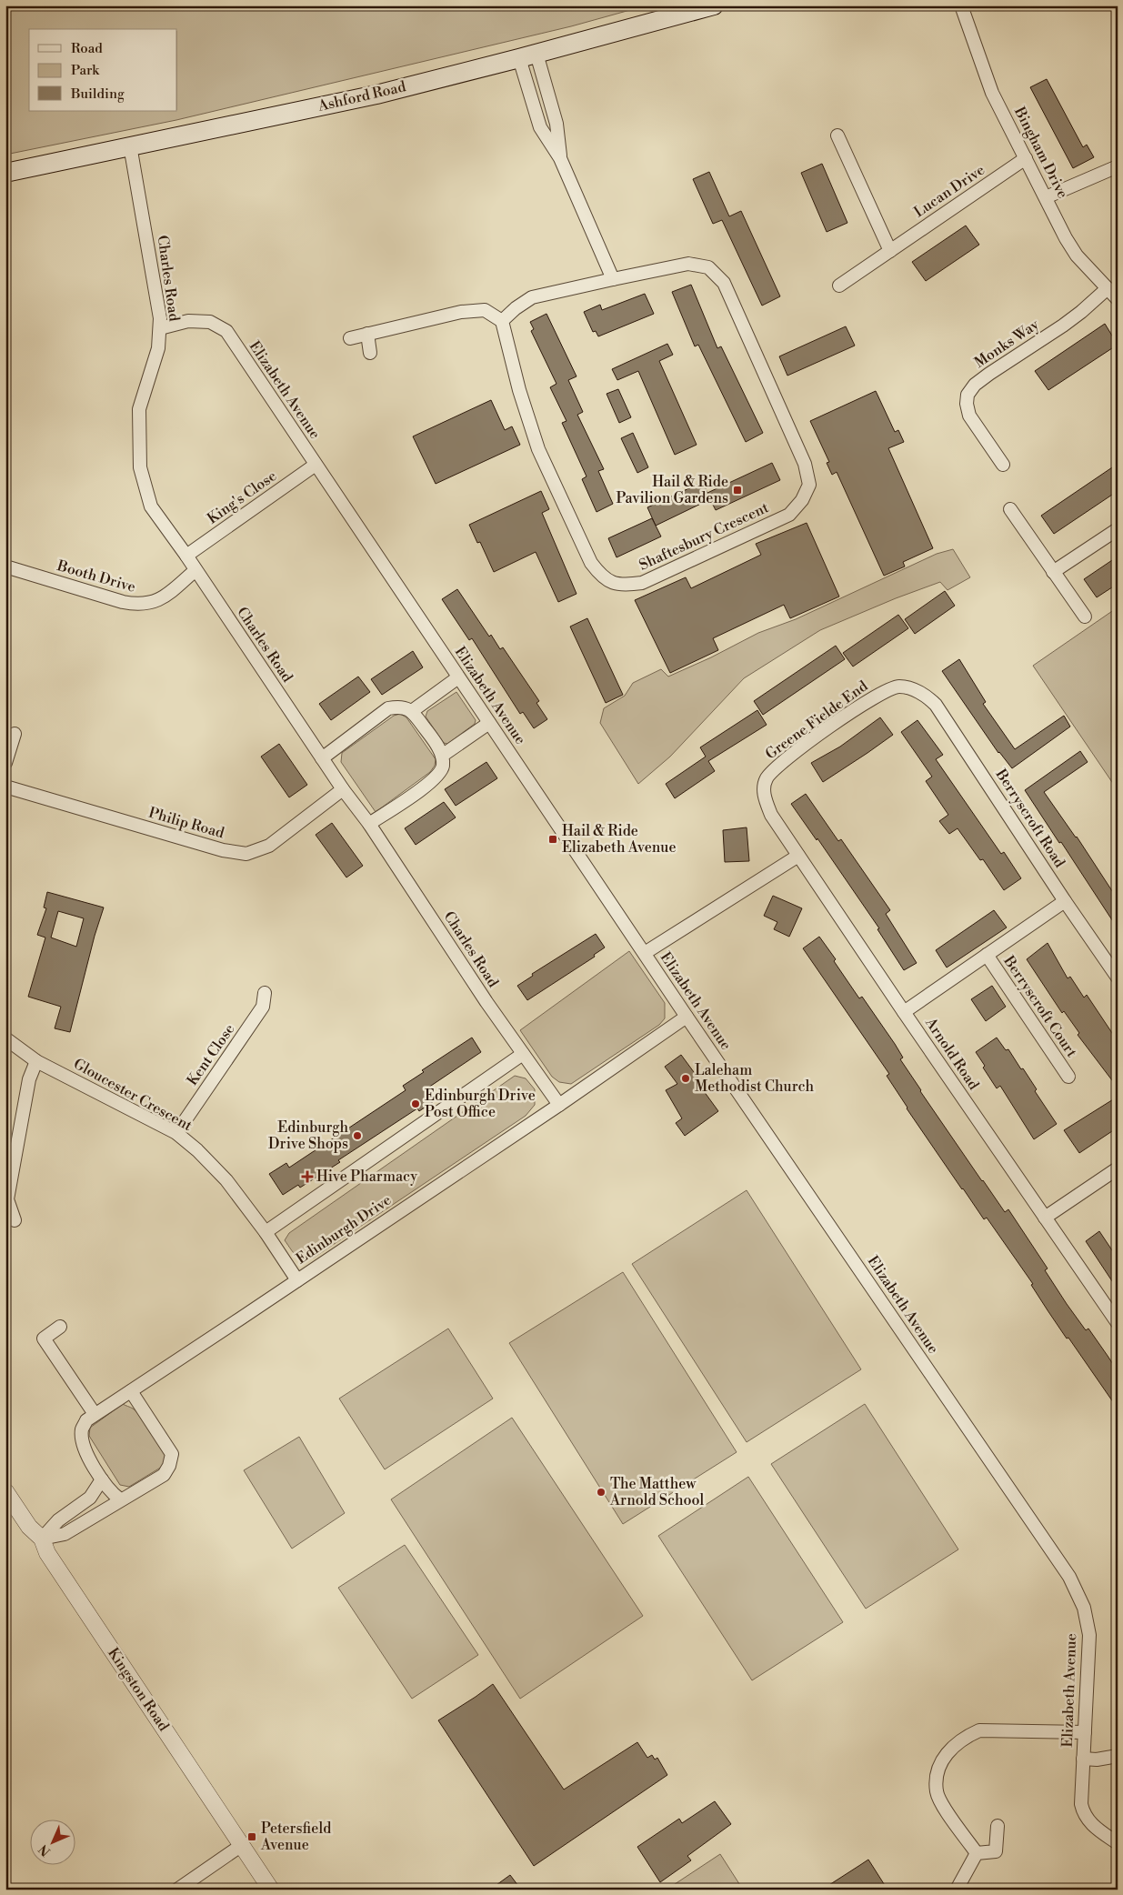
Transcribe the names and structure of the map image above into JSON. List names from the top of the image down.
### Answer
{
  "streets": {
    "main road": ["Ashford Road"],
    "street": [
      "Bingham Drive",
      "Lucan Drive",
      "Charles Road",
      "Monks Way",
      "Elizabeth Avenue",
      "King's Close",
      "Shaftesbury Crescent",
      "Booth Drive",
      "Greene Fielde End",
      "Berryscroft Road",
      "Philip Road",
      "Berryscroft Court",
      "Arnold Road",
      "Kent Close",
      "Gloucester Crescent",
      "Edinburgh Drive",
      "Kingston Road"
    ]
  },
  "crossings": [
    ["Ashford Road", "Charles Road"],
    ["Bingham Drive", "Lucan Drive"],
    ["Bingham Drive", "Monks Way"],
    ["Charles Road", "Elizabeth Avenue"],
    ["Charles Road", "King's Close"],
    ["Charles Road", "Booth Drive"],
    ["Charles Road", "Philip Road"],
    ["Charles Road", "Edinburgh Drive"],
    ["Elizabeth Avenue", "King's Close"],
    ["Elizabeth Avenue", "Edinburgh Drive"],
    ["Greene Fielde End", "Berryscroft Road"],
    ["Greene Fielde End", "Arnold Road"],
    ["Kent Close", "Gloucester Crescent"],
    ["Gloucester Crescent", "Edinburgh Drive"]
  ],
  "places": {
    "transit": ["Hail & Ride Pavilion Gardens", "Hail & Ride Elizabeth Avenue", "Petersfield Avenue"],
    "other": [
      "Laleham Methodist Church",
      "Edinburgh Drive Post Office",
      "Edinburgh Drive Shops",
      "The Matthew Arnold School"
    ],
    "health": ["Hive Pharmacy"]
  },
  "legend": ["Road", "Park", "Building"],
  "north": "bottom left"
}
